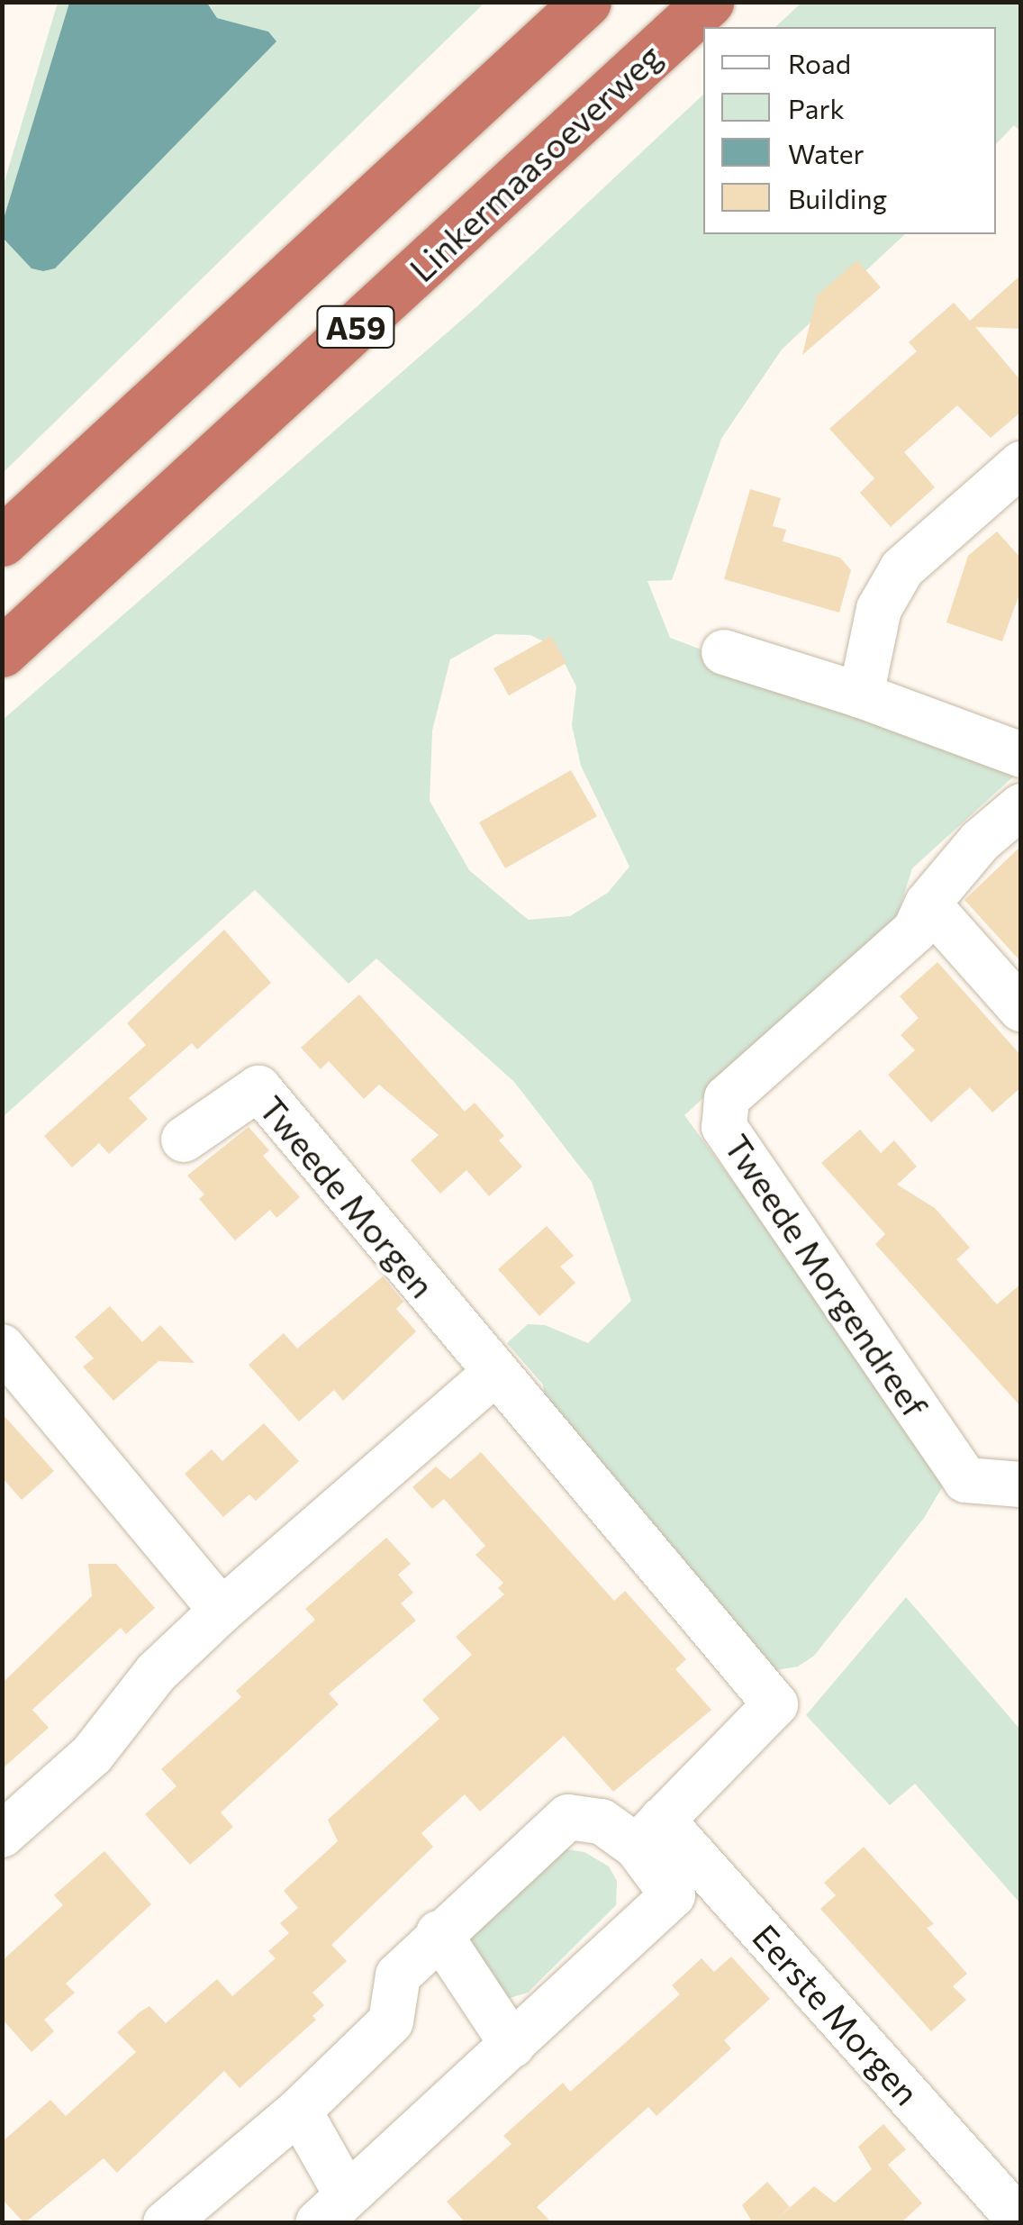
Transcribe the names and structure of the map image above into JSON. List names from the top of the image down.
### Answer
{
  "streets": {
    "highway": ["Linkermaasoeverweg", "A59"],
    "street": ["Tweede Morgen", "Tweede Morgendreef", "Eerste Morgen"]
  },
  "crossings": [
    ["Tweede Morgen", "Eerste Morgen"]
  ],
  "legend": [
    "Road",
    "Park",
    "Water",
    "Building"
  ]
}
